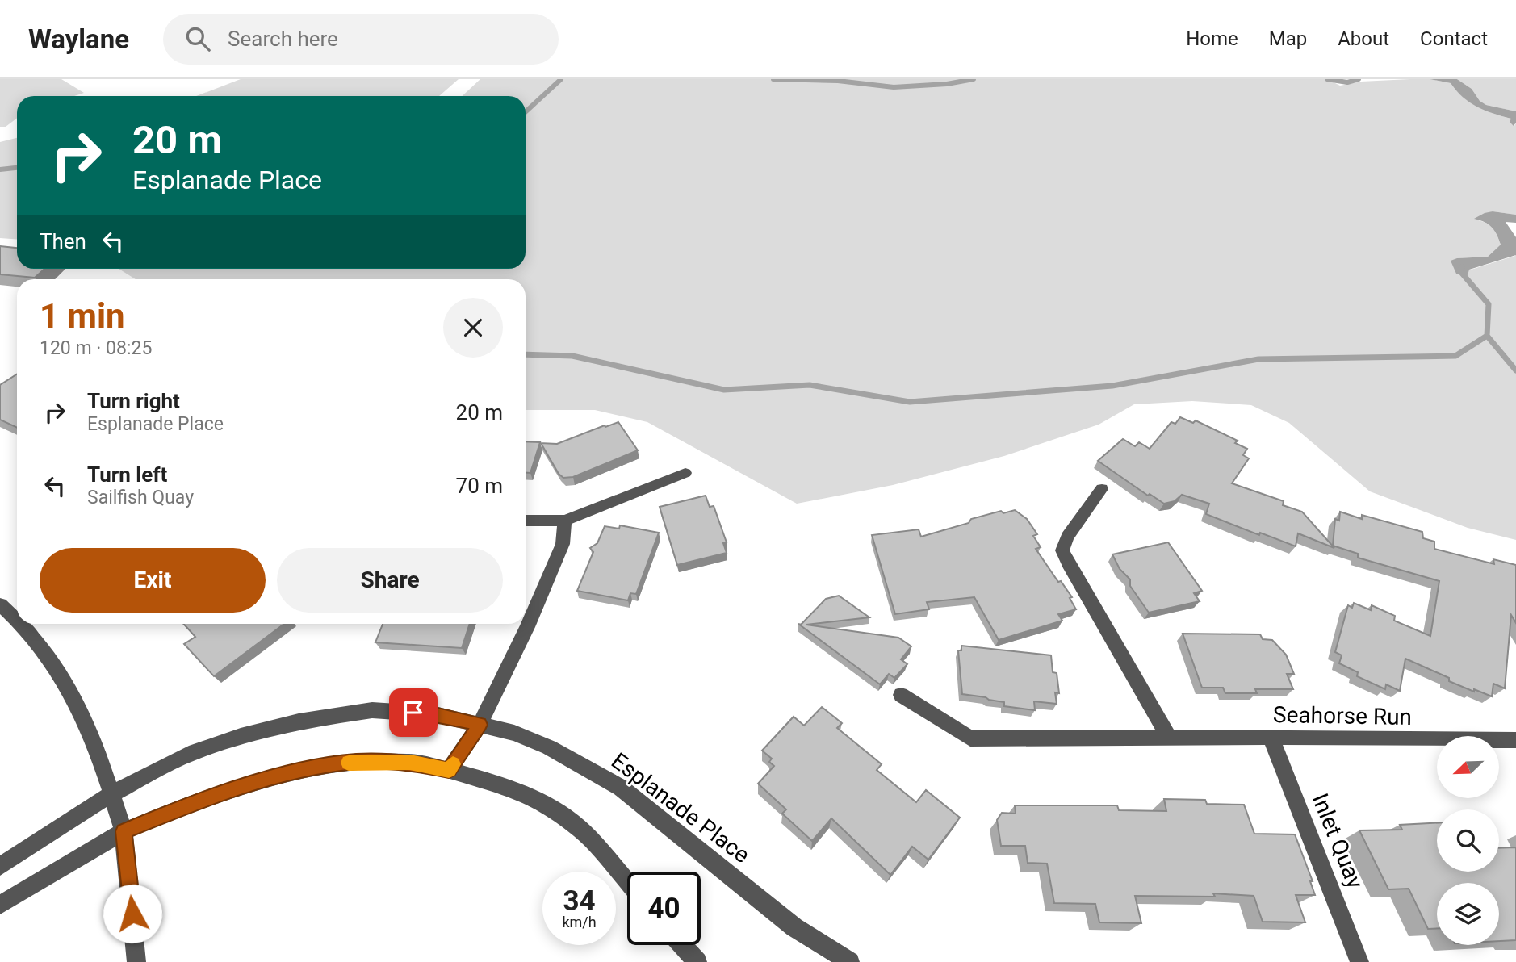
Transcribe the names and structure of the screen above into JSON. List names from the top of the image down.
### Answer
{
  "streets": {
    "street": ["Seahorse Run", "Esplanade Place", "Inlet Quay"]
  },
  "crossings": [
    ["Seahorse Run", "Inlet Quay"]
  ],
  "north": "bottom left",
  "page": {
    "header": "Waylane",
    "search": "Search here",
    "nav": [
      "Home",
      "Map",
      "About",
      "Contact"
    ],
    "turn": ["20 m", "Esplanade Place"],
    "then": "Then",
    "heading": ["1 min", "120 m · 08:25"],
    "list": [
      {
        "name": "Turn right",
        "note": "Esplanade Place",
        "value": "20 m"
      },
      {
        "name": "Turn left",
        "note": "Sailfish Quay",
        "value": "70 m"
      }
    ],
    "buttons": ["Exit", "Share"],
    "speed": "34 km/h",
    "limit": "40"
  }
}
